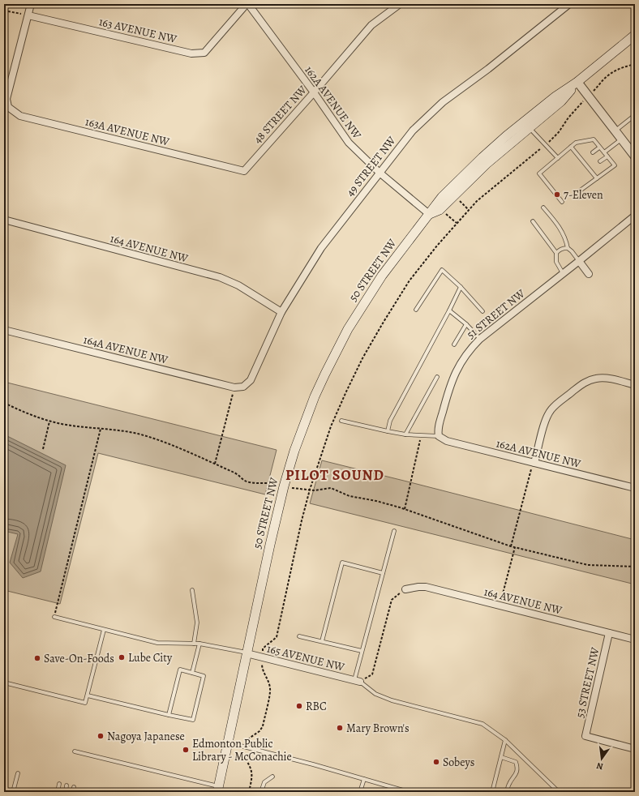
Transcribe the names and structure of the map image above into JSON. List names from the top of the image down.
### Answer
{
  "streets": {
    "main road": ["50 STREET NW"],
    "street": [
      "163 AVENUE NW",
      "162A AVENUE NW",
      "48 STREET NW",
      "163A AVENUE NW",
      "49 STREET NW",
      "164 AVENUE NW",
      "51 STREET NW",
      "164A AVENUE NW",
      "165 AVENUE NW",
      "53 STREET NW"
    ]
  },
  "crossings": [
    ["163 AVENUE NW", "162A AVENUE NW"],
    ["163 AVENUE NW", "163A AVENUE NW"],
    ["162A AVENUE NW", "48 STREET NW"],
    ["162A AVENUE NW", "49 STREET NW"],
    ["162A AVENUE NW", "50 STREET NW"],
    ["162A AVENUE NW", "51 STREET NW"],
    ["48 STREET NW", "163A AVENUE NW"],
    ["49 STREET NW", "164 AVENUE NW"],
    ["49 STREET NW", "164A AVENUE NW"],
    ["164 AVENUE NW", "53 STREET NW"],
    ["50 STREET NW", "165 AVENUE NW"]
  ],
  "districts": ["PILOT SOUND"],
  "places": [
    "7-Eleven",
    "Lube City",
    "Save-On-Foods",
    "RBC",
    "Mary Brown's",
    "Nagoya Japanese",
    "Edmonton Public Library - McConachie",
    "Sobeys"
  ],
  "north": "bottom"
}
